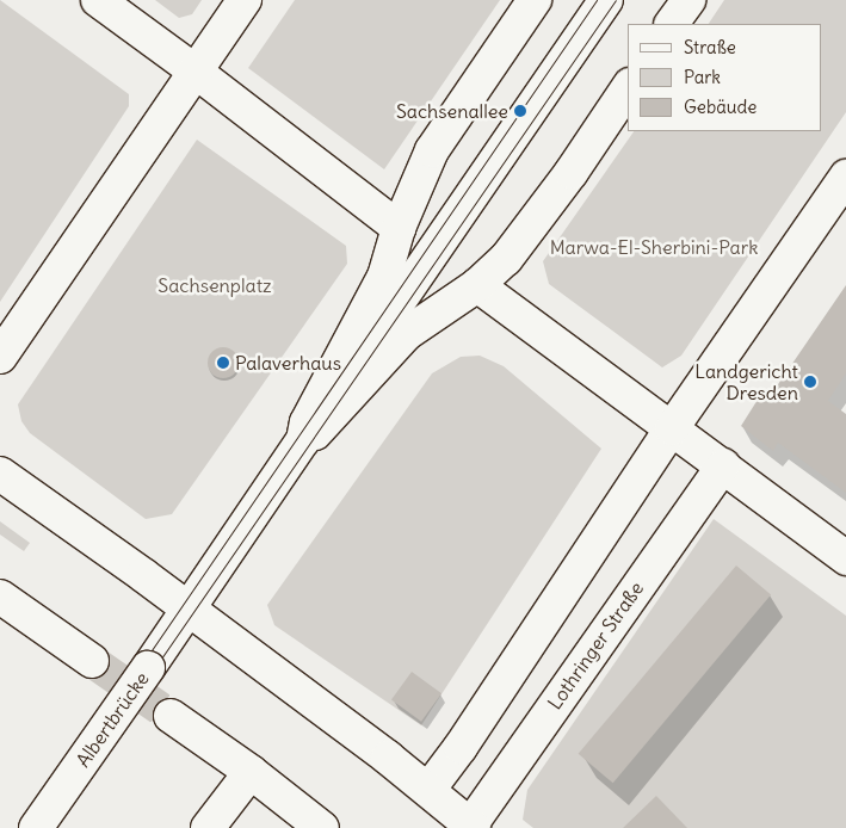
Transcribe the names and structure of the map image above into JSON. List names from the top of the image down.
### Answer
{
  "streets": {
    "street": ["Lothringer Straße", "Albertbrücke"]
  },
  "parks": ["Marwa-El-Sherbini-Park", "Sachsenplatz"],
  "places": ["Sachsenallee", "Palaverhaus", "Landgericht Dresden"],
  "legend": ["Straße", "Park", "Gebäude"]
}
